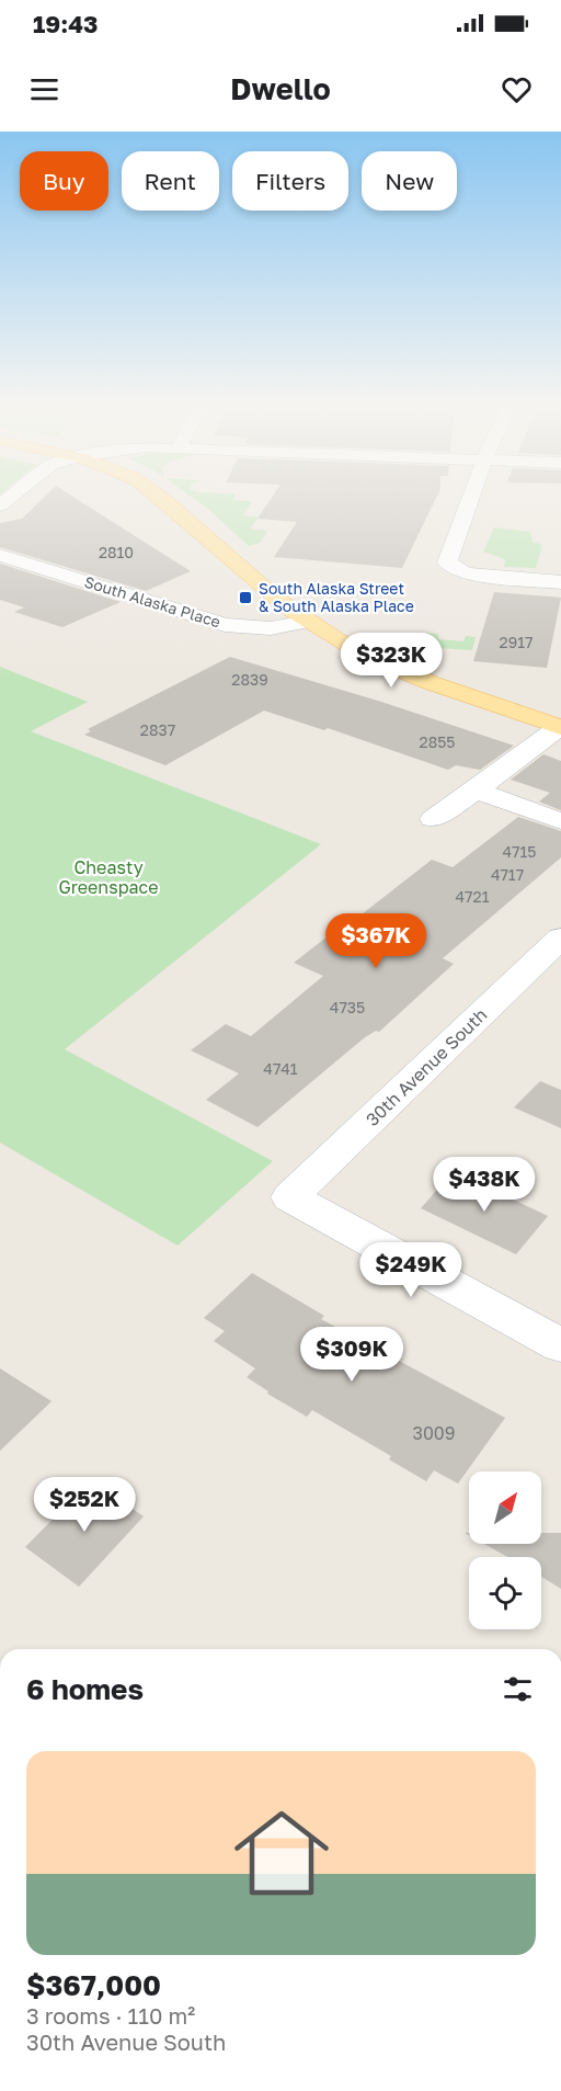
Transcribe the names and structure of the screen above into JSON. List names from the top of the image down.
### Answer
{
  "streets": {
    "street": ["South Alaska Place", "30th Avenue South"]
  },
  "parks": ["Cheasty Greenspace"],
  "places": {
    "transit": ["South Alaska Street & South Alaska Place"]
  },
  "house_numbers": [
    "2810",
    "2917",
    "2839",
    "2837",
    "2855",
    "4715",
    "4717",
    "4721",
    "4735",
    "4741",
    "3009"
  ],
  "north": "top right",
  "page": {
    "status": "19:43",
    "header": "Dwello",
    "chip": [
      "Buy",
      "Rent",
      "Filters",
      "New"
    ],
    "price": [
      "$323K",
      "$367K",
      "$438K",
      "$249K",
      "$309K",
      "$252K"
    ],
    "heading": "6 homes",
    "list": [
      {
        "name": "$367,000",
        "note": "3 rooms · 110 m² · 30th Avenue South"
      }
    ]
  }
}
